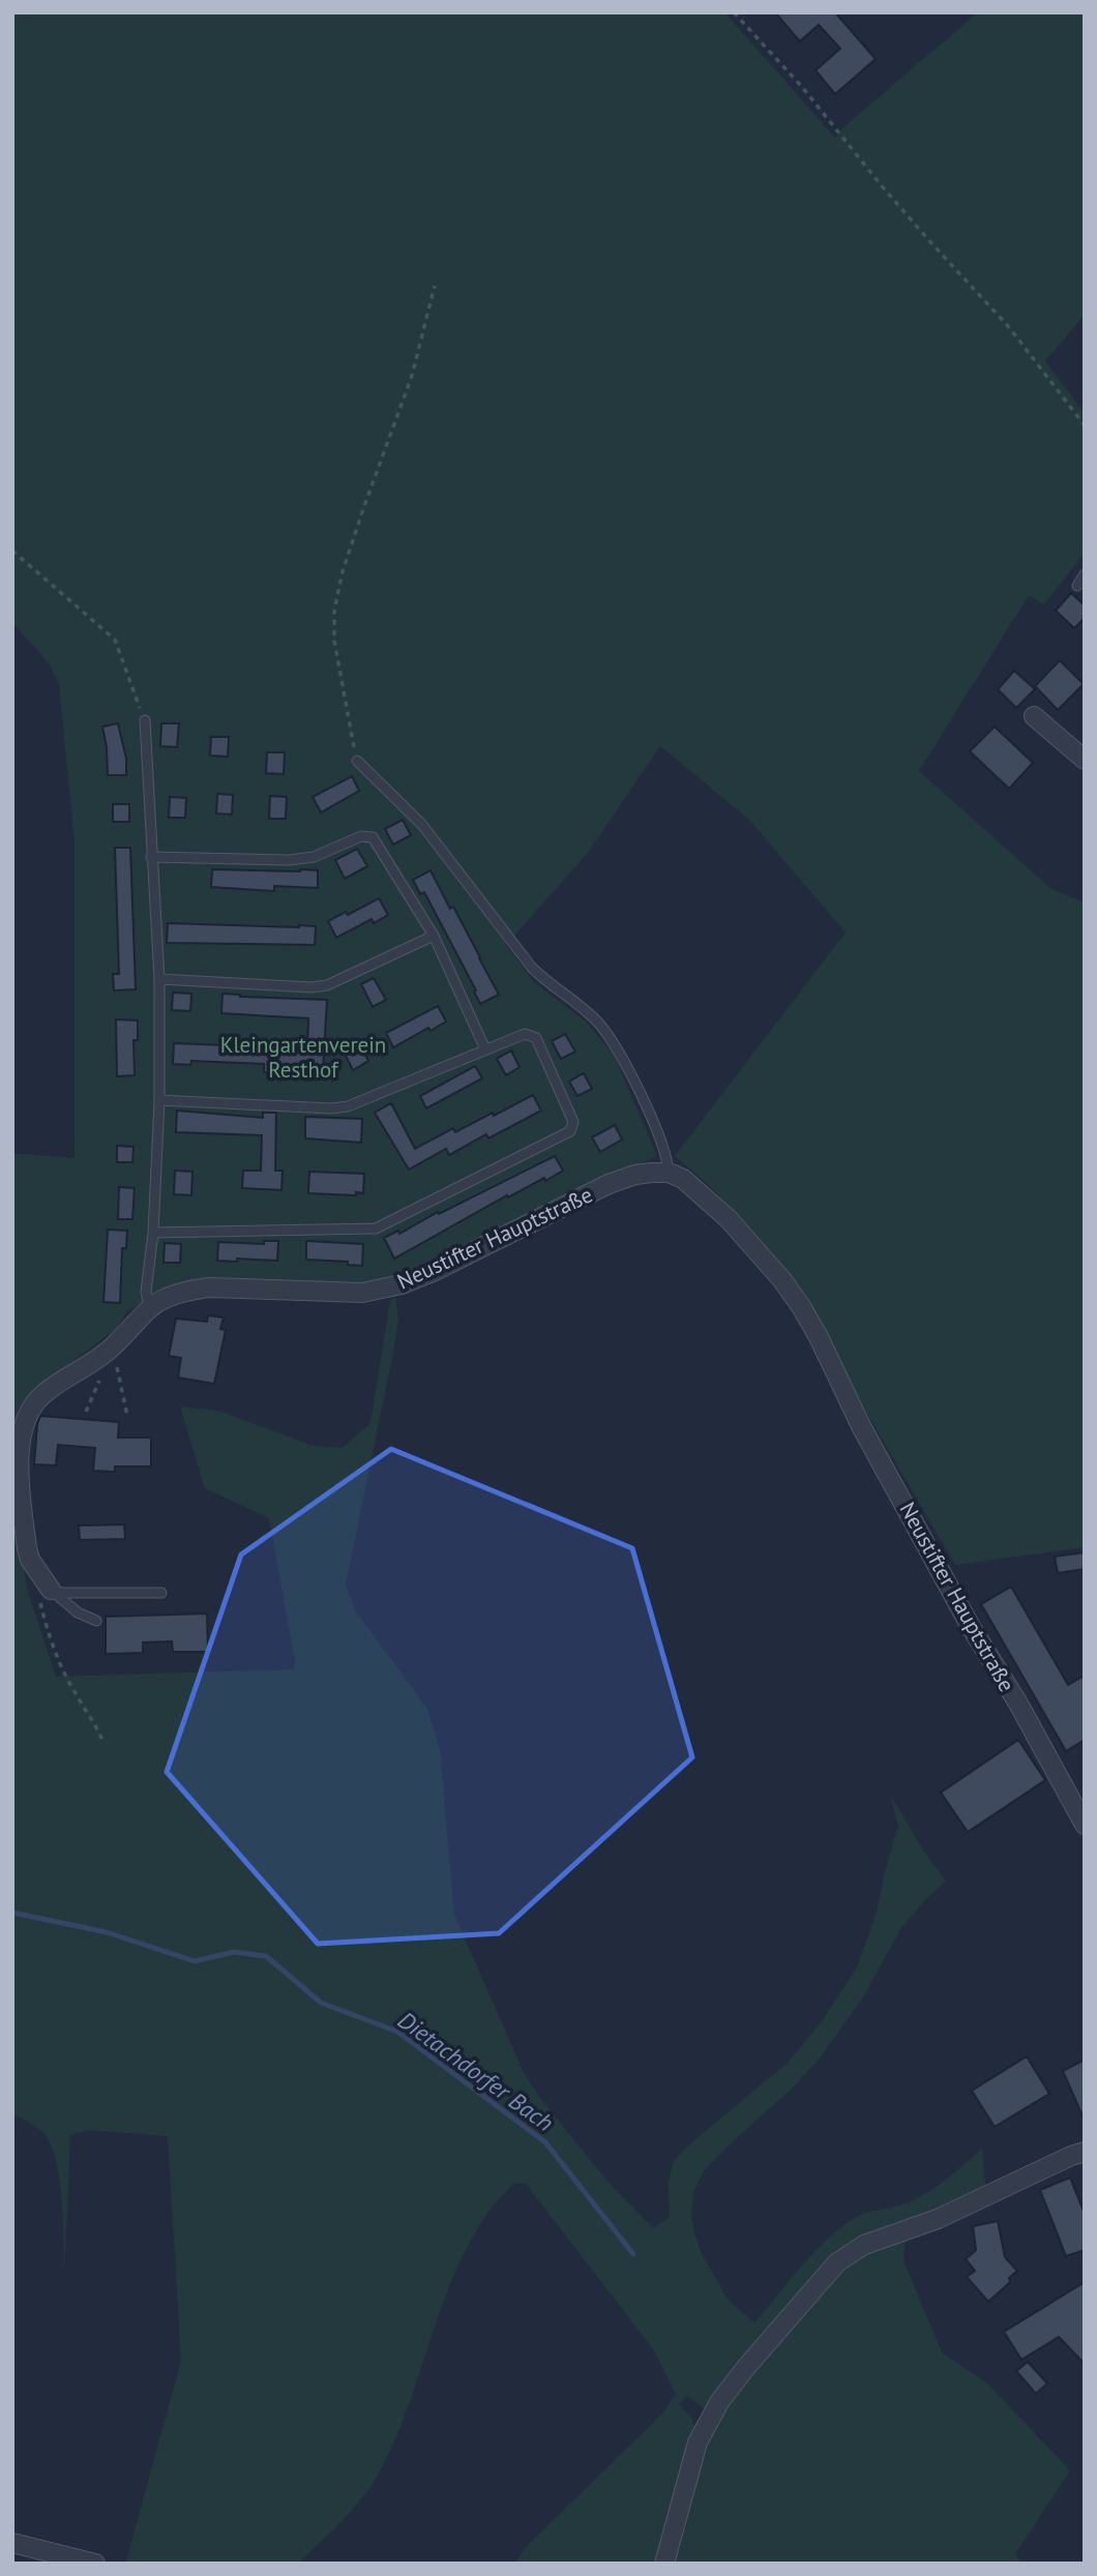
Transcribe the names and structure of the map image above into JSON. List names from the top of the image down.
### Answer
{
  "streets": {
    "street": ["Neustifter Hauptstraße"]
  },
  "water": ["Dietachdorfer Bach"],
  "parks": ["Kleingartenverein Resthof"]
}
